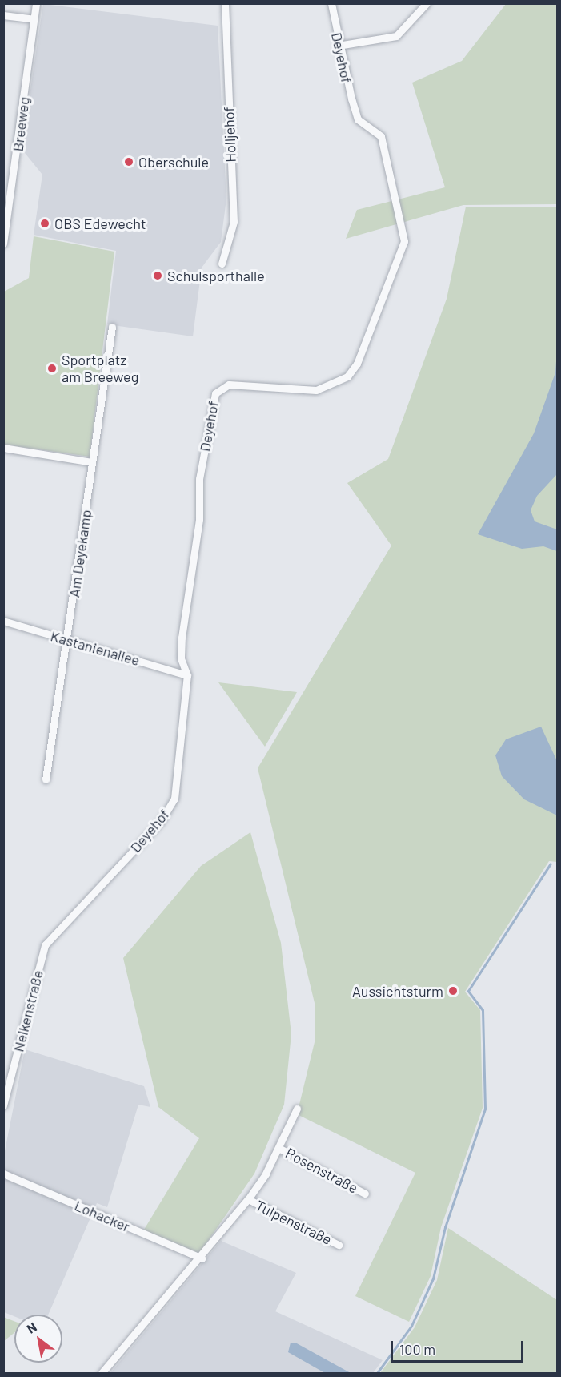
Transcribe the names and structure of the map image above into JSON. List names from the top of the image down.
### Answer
{
  "streets": {
    "street": [
      "Deyehof",
      "Breeweg",
      "Holljehof",
      "Am Deyekamp",
      "Kastanienallee",
      "Nelkenstraße",
      "Rosenstraße",
      "Lohacker",
      "Tulpenstraße"
    ]
  },
  "crossings": [
    ["Deyehof", "Kastanienallee"],
    ["Deyehof", "Nelkenstraße"],
    ["Am Deyekamp", "Kastanienallee"]
  ],
  "places": [
    "Oberschule",
    "OBS Edewecht",
    "Schulsporthalle",
    "Sportplatz am Breeweg",
    "Aussichtsturm"
  ],
  "scale_bar": "100 m",
  "north": "top left"
}
